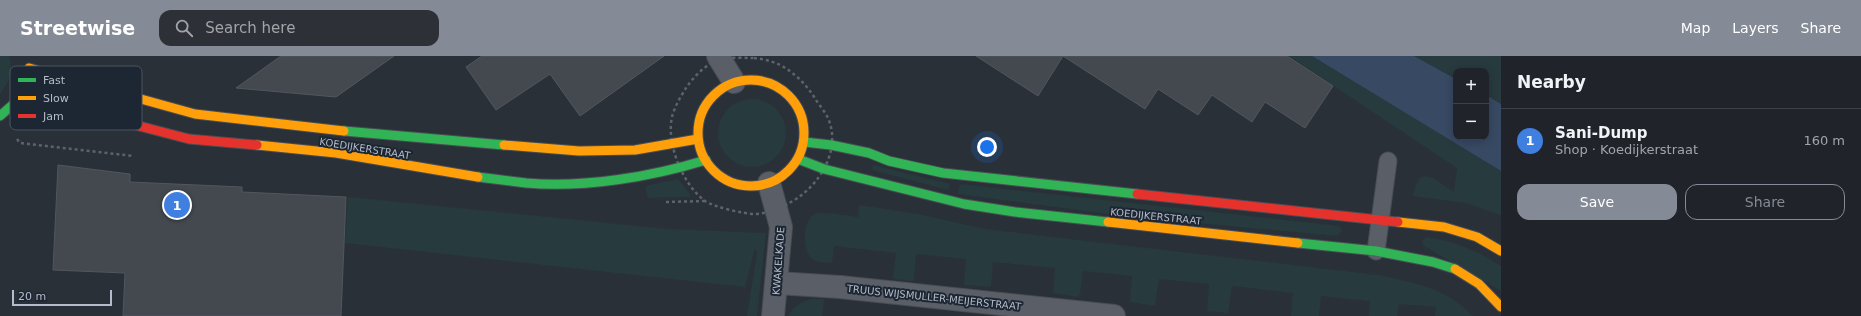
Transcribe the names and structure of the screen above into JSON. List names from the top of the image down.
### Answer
{
  "streets": {
    "main road": ["KOEDIJKERSTRAAT"],
    "street": ["KWAKELKADE", "TRUUS WIJSMULLER-MEIJERSTRAAT"]
  },
  "crossings": [
    ["KOEDIJKERSTRAAT", "KWAKELKADE"],
    ["KWAKELKADE", "TRUUS WIJSMULLER-MEIJERSTRAAT"]
  ],
  "legend": ["Fast", "Slow", "Jam"],
  "scale_bar": "20 m",
  "page": {
    "header": "Streetwise",
    "search": "Search here",
    "nav": ["Map", "Layers", "Share"],
    "heading": "Nearby",
    "map_buttons": ["+", "−"],
    "list": [
      {
        "mark": "1",
        "name": "Sani-Dump",
        "note": "Shop · Koedijkerstraat",
        "value": "160 m"
      }
    ],
    "buttons": ["Save", "Share"],
    "pins": "1",
    "scale": "20 m"
  }
}
